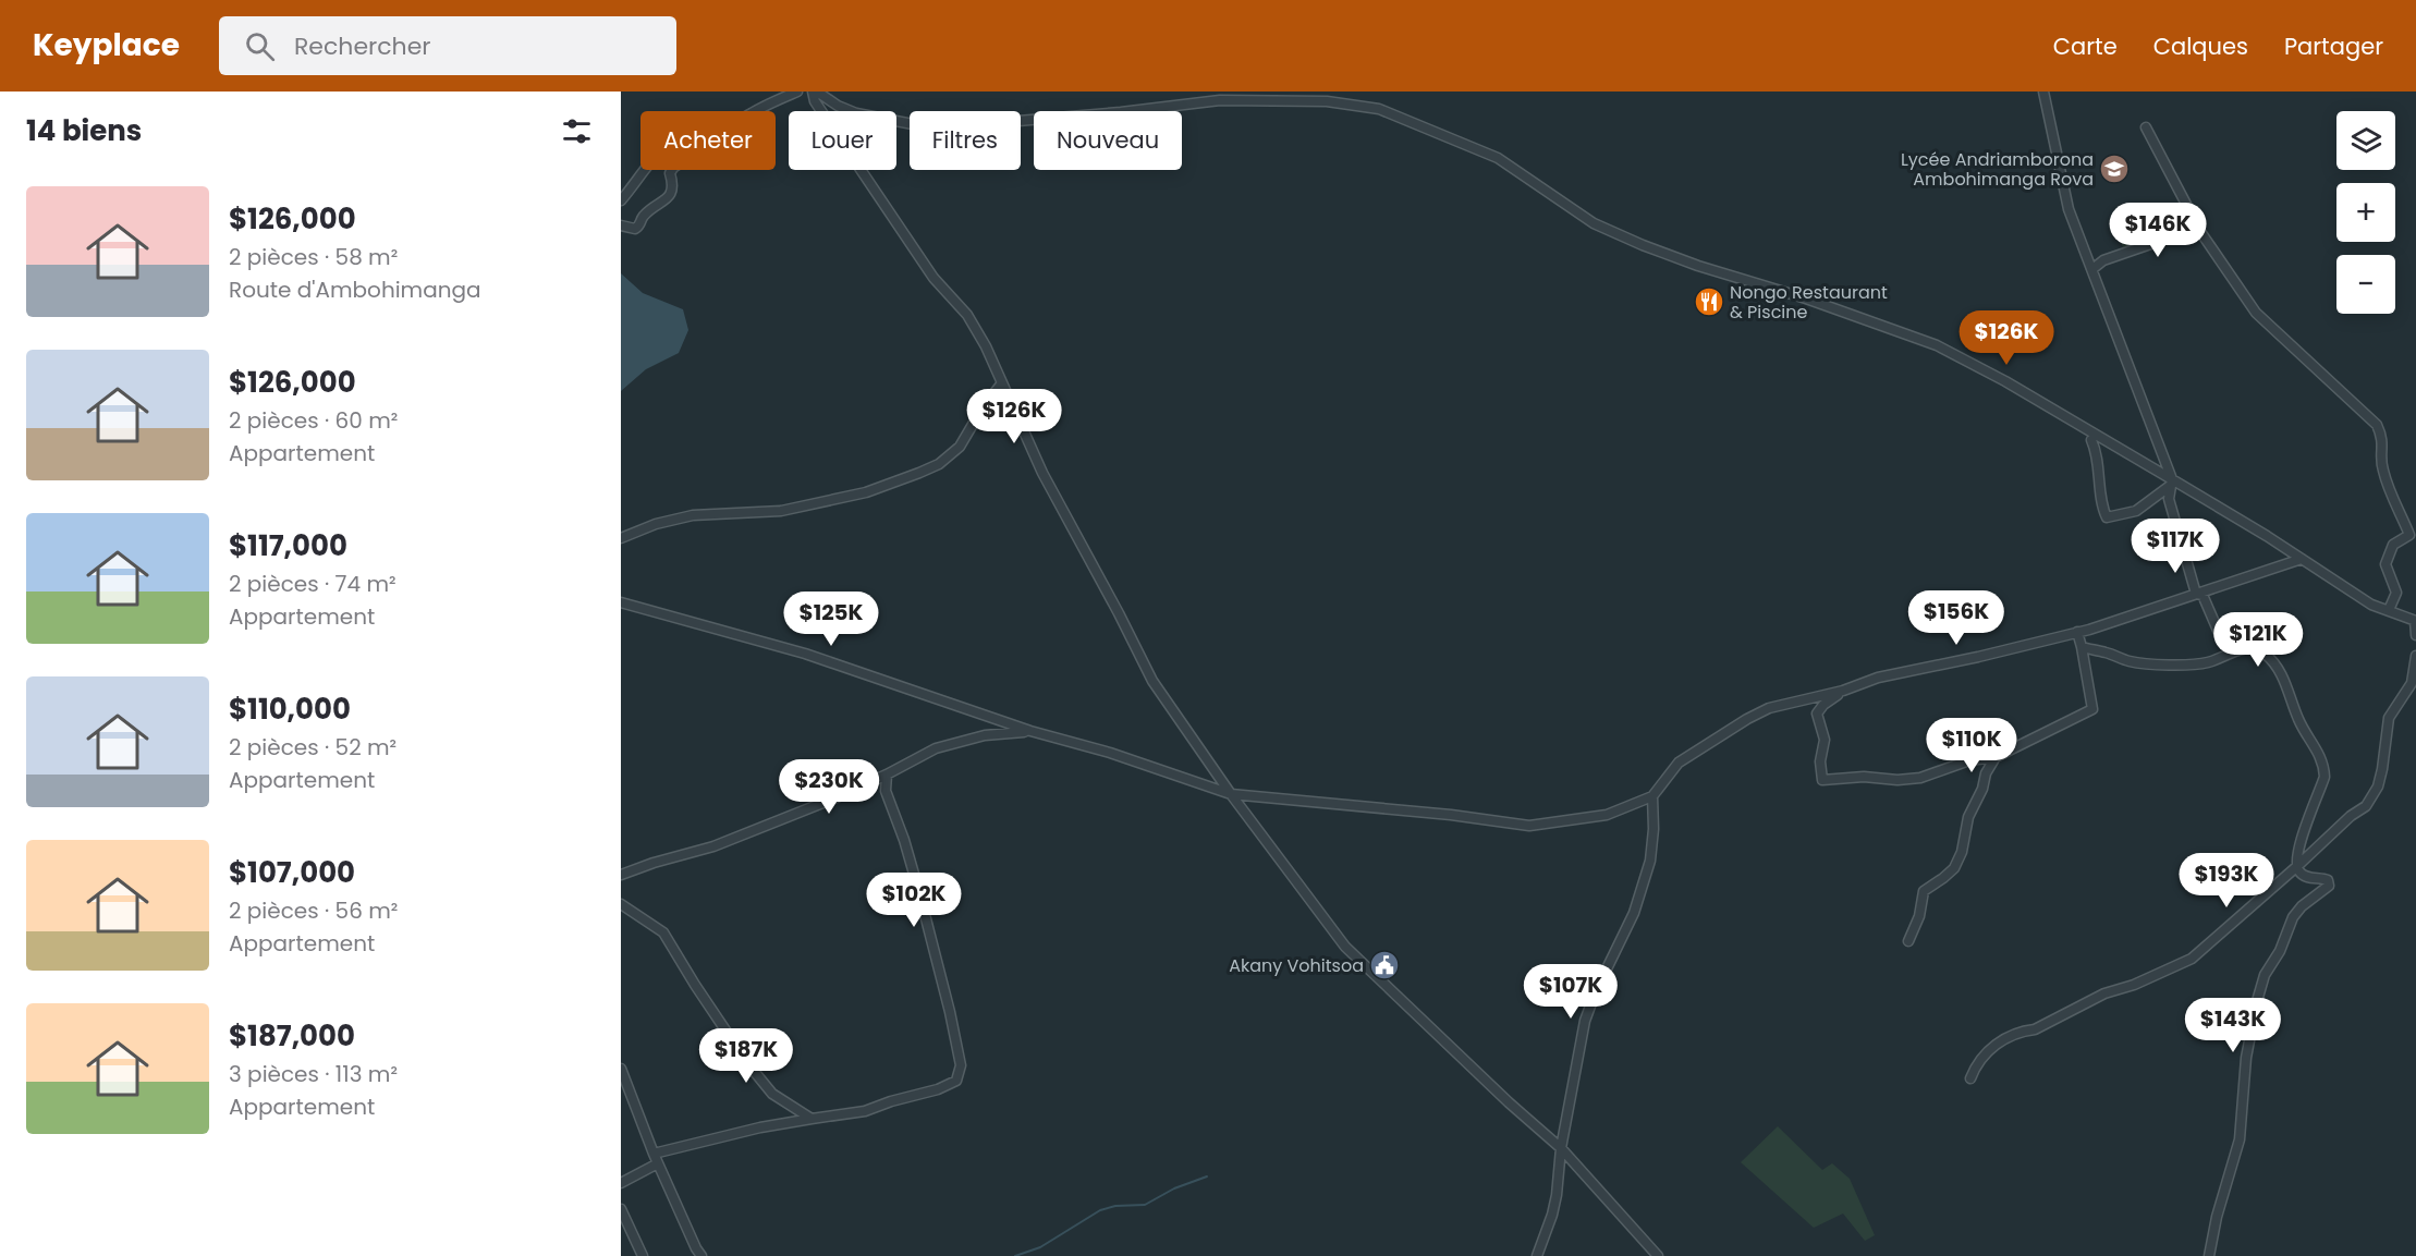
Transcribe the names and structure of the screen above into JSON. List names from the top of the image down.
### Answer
{
  "places": {
    "school or university": ["Lycée Andriamborona Ambohimanga Rova"],
    "restaurant": ["Nongo Restaurant & Piscine"],
    "public building": ["Akany Vohitsoa"]
  },
  "page": {
    "header": "Keyplace",
    "search": "Rechercher",
    "nav": ["Carte", "Calques", "Partager"],
    "heading": "14 biens",
    "map_buttons": ["+", "−"],
    "chip": [
      "Acheter",
      "Louer",
      "Filtres",
      "Nouveau"
    ],
    "list": [
      {
        "name": "$126,000",
        "note": "2 pièces · 58 m² · Route d'Ambohimanga"
      },
      {
        "name": "$126,000",
        "note": "2 pièces · 60 m² · Appartement"
      },
      {
        "name": "$117,000",
        "note": "2 pièces · 74 m² · Appartement"
      },
      {
        "name": "$110,000",
        "note": "2 pièces · 52 m² · Appartement"
      },
      {
        "name": "$107,000",
        "note": "2 pièces · 56 m² · Appartement"
      },
      {
        "name": "$187,000",
        "note": "3 pièces · 113 m² · Appartement"
      }
    ],
    "price": [
      "$146K",
      "$126K",
      "$126K",
      "$117K",
      "$156K",
      "$125K",
      "$121K",
      "$110K",
      "$230K",
      "$193K",
      "$102K",
      "$107K",
      "$143K",
      "$187K"
    ]
  }
}
